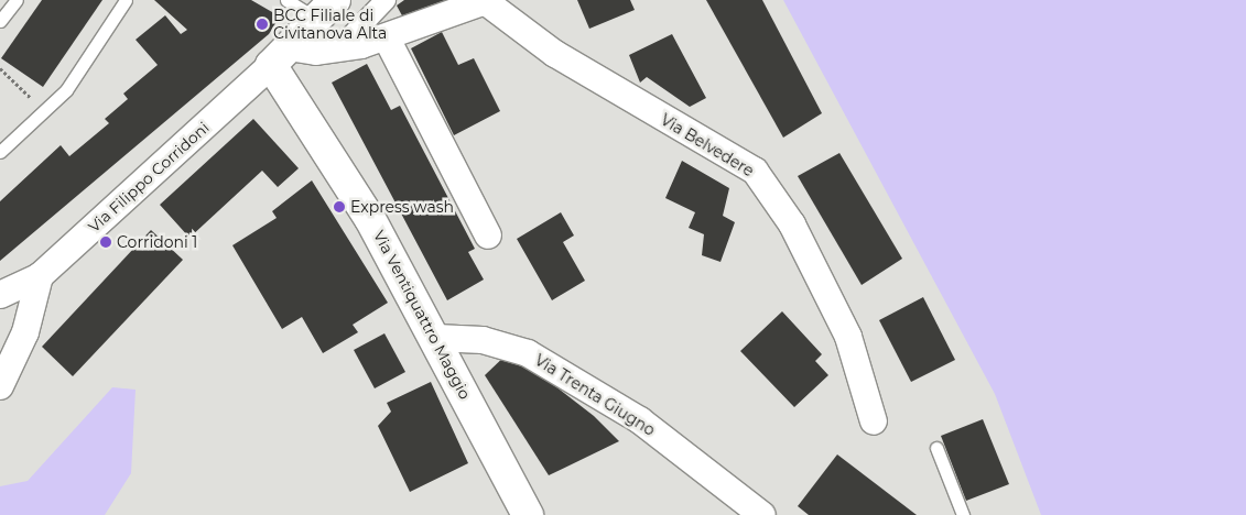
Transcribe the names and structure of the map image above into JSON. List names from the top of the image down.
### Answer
{
  "streets": {
    "main road": ["Via Ventiquattro Maggio"],
    "street": ["Via Belvedere", "Via Filippo Corridoni", "Via Trenta Giugno"]
  },
  "crossings": [
    ["Via Filippo Corridoni", "Via Ventiquattro Maggio"],
    ["Via Ventiquattro Maggio", "Via Trenta Giugno"]
  ],
  "places": ["BCC Filiale di Civitanova Alta", "Express wash", "Corridoni 1"]
}
